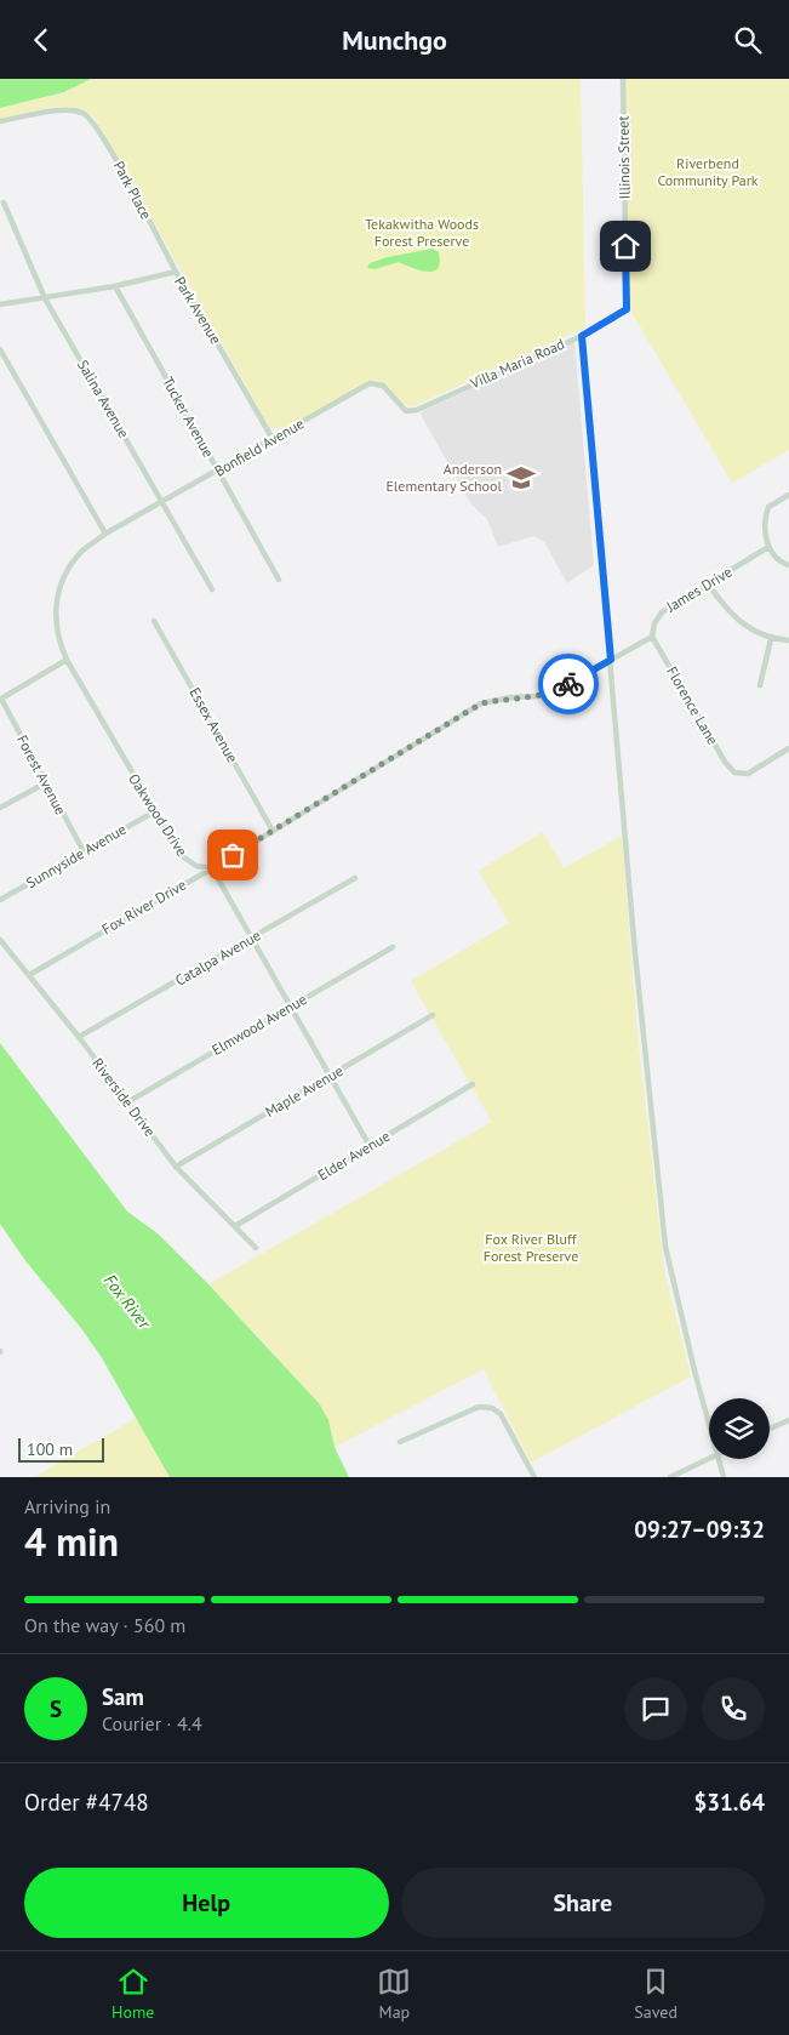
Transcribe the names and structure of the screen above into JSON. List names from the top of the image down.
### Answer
{
  "streets": {
    "street": [
      "Illinois Street",
      "Park Place",
      "Park Avenue",
      "Villa Maria Road",
      "Salina Avenue",
      "Tucker Avenue",
      "Bonfield Avenue",
      "James Drive",
      "Florence Lane",
      "Essex Avenue",
      "Forest Avenue",
      "Oakwood Drive",
      "Sunnyside Avenue",
      "Fox River Drive",
      "Catalpa Avenue",
      "Elmwood Avenue",
      "Maple Avenue",
      "Riverside Drive",
      "Elder Avenue"
    ]
  },
  "crossings": [
    ["Illinois Street", "Villa Maria Road"],
    ["Park Place", "Park Avenue"],
    ["Park Avenue", "Salina Avenue"],
    ["Park Avenue", "Tucker Avenue"],
    ["Park Avenue", "Bonfield Avenue"],
    ["Villa Maria Road", "Bonfield Avenue"],
    ["Salina Avenue", "Bonfield Avenue"],
    ["Tucker Avenue", "Bonfield Avenue"],
    ["Bonfield Avenue", "Oakwood Drive"],
    ["James Drive", "Florence Lane"],
    ["Essex Avenue", "Fox River Drive"],
    ["Forest Avenue", "Sunnyside Avenue"],
    ["Oakwood Drive", "Sunnyside Avenue"],
    ["Oakwood Drive", "Fox River Drive"],
    ["Fox River Drive", "Riverside Drive"],
    ["Catalpa Avenue", "Riverside Drive"],
    ["Elmwood Avenue", "Riverside Drive"],
    ["Maple Avenue", "Riverside Drive"],
    ["Riverside Drive", "Elder Avenue"]
  ],
  "water": ["Fox River"],
  "parks": ["Riverbend Community Park", "Tekakwitha Woods Forest Preserve", "Fox River Bluff Forest Preserve"],
  "places": {
    "school or university": ["Anderson Elementary School"]
  },
  "scale_bar": "100 m",
  "page": {
    "header": "Munchgo",
    "scale": "100 m",
    "heading": ["4 min", "Arriving in", "09:27–09:32"],
    "panel": [
      "Sam",
      "Courier · 4.4",
      "Order #4748",
      "$31.64"
    ],
    "bar": "On the way · 560 m",
    "round": "S",
    "buttons": ["Help", "Share"],
    "tabs": ["Home", "Map", "Saved"]
  }
}
